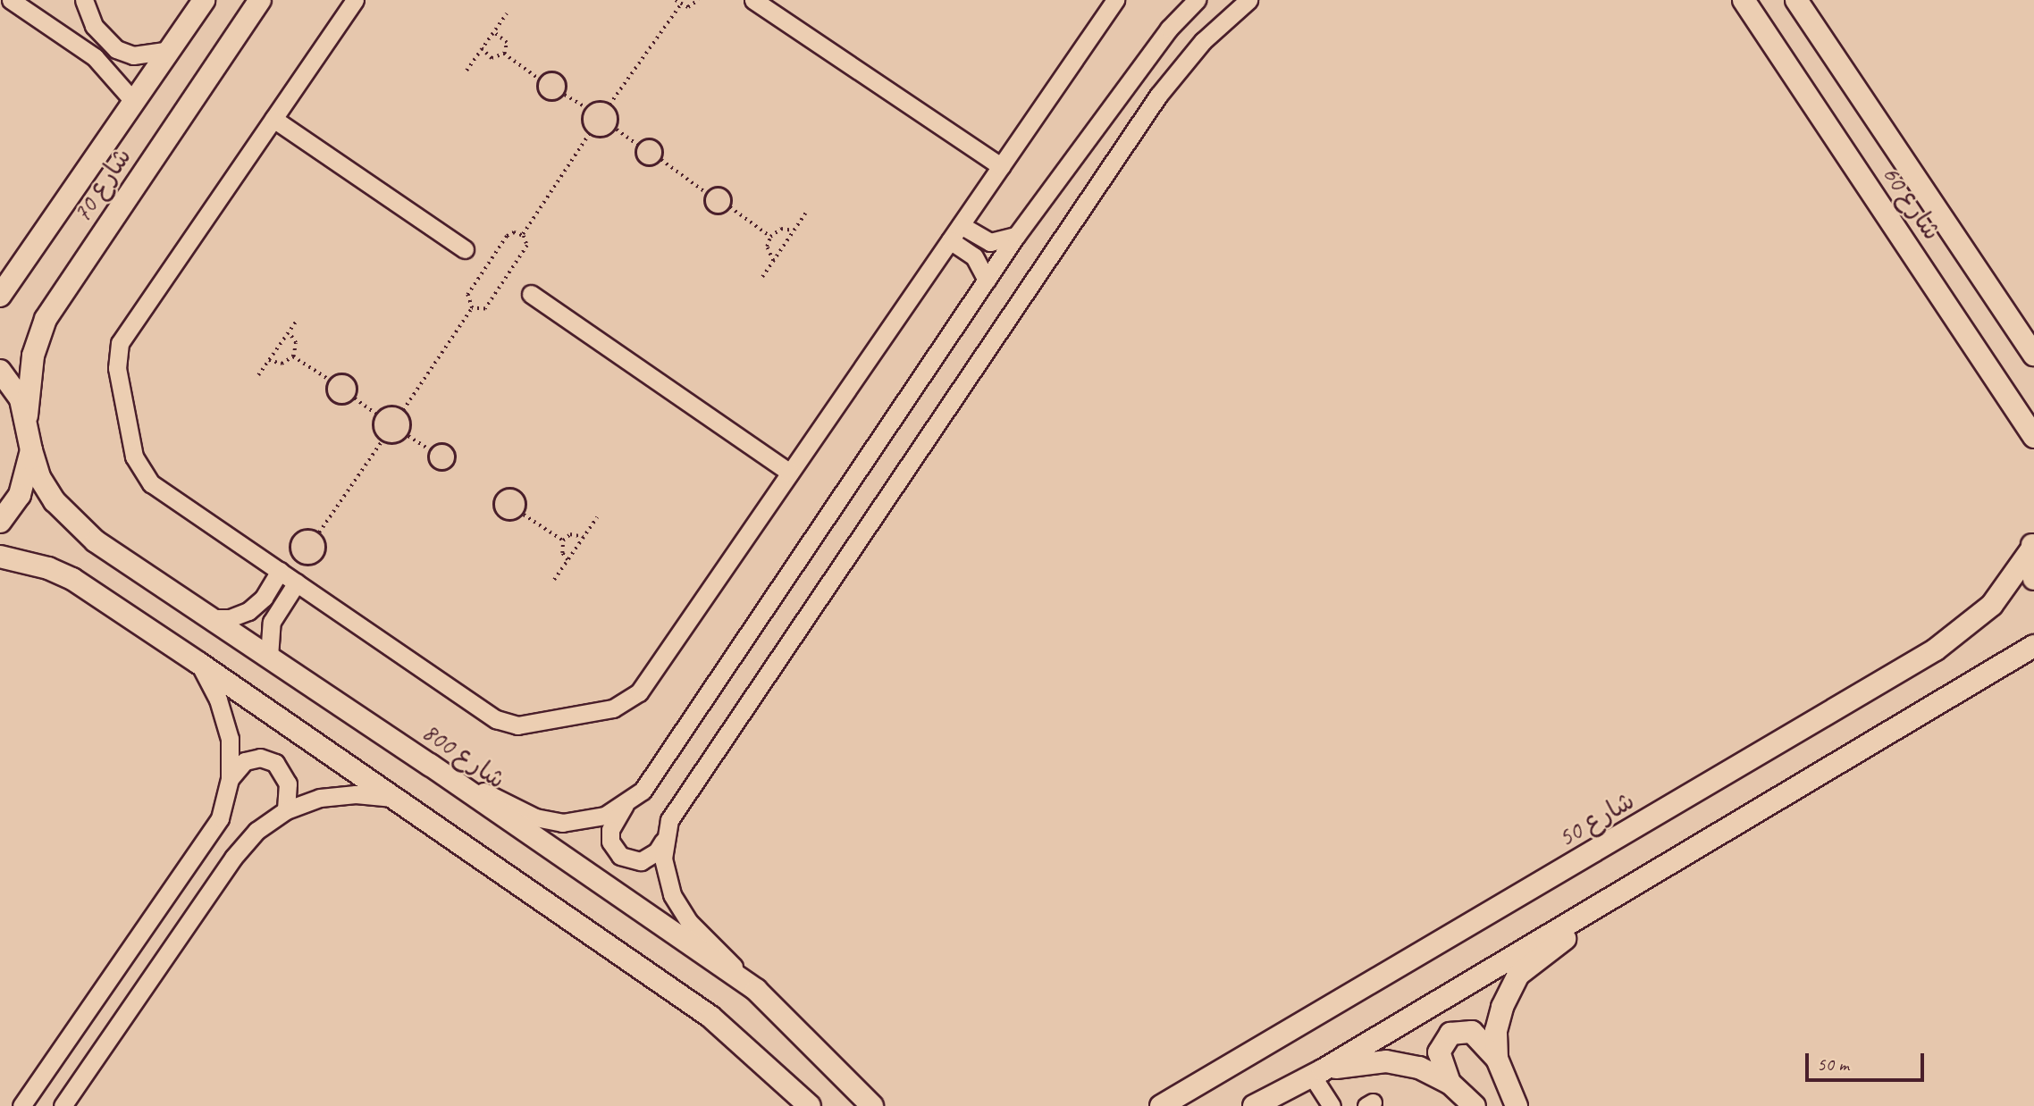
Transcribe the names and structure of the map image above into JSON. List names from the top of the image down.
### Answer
{
  "streets": {
    "main road": [
      "شارع 70",
      "شارع 60",
      "شارع 800",
      "شارع 50"
    ]
  },
  "scale_bar": "50 m"
}
